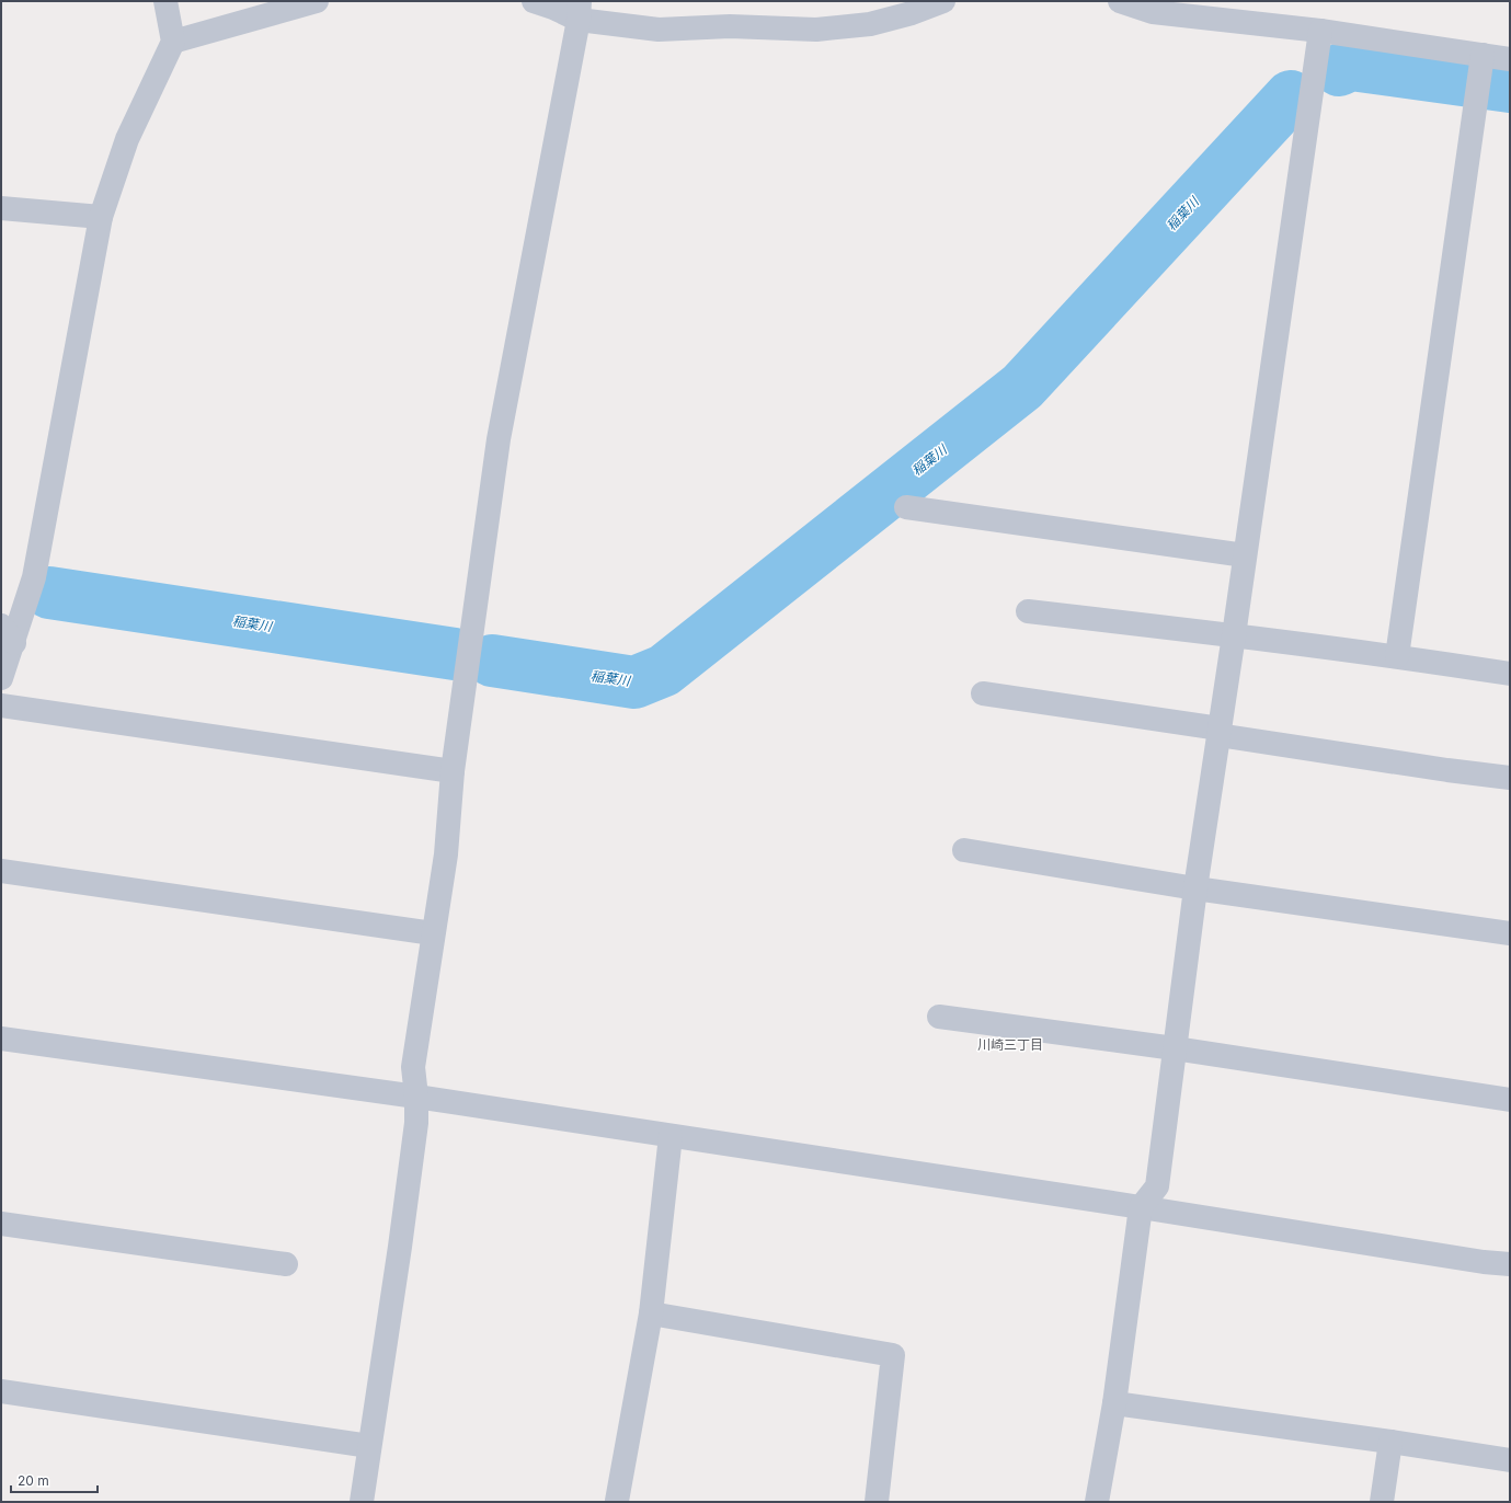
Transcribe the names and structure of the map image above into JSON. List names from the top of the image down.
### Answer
{
  "districts": ["川崎三丁目"],
  "water": ["稲葉川"],
  "scale_bar": "20 m"
}
